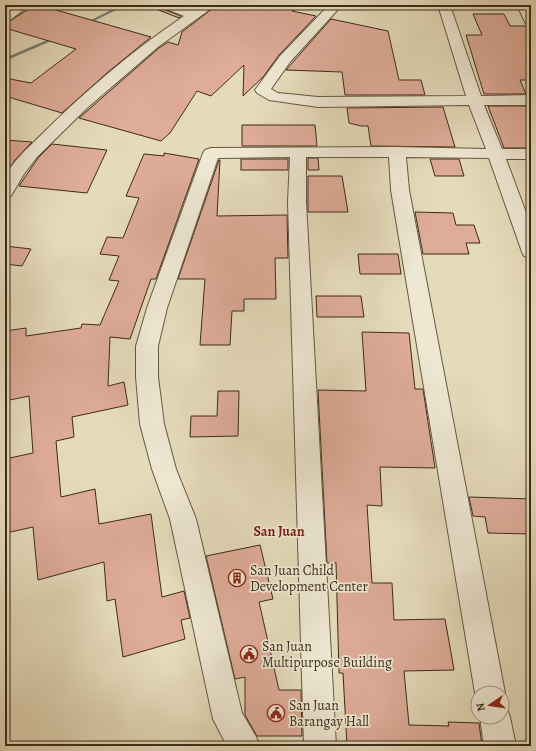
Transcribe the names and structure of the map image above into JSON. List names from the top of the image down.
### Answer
{
  "districts": ["San Juan"],
  "places": {
    "building": ["San Juan Child Development Center"],
    "public building": ["San Juan Multipurpose Building", "San Juan Barangay Hall"]
  },
  "north": "left"
}
